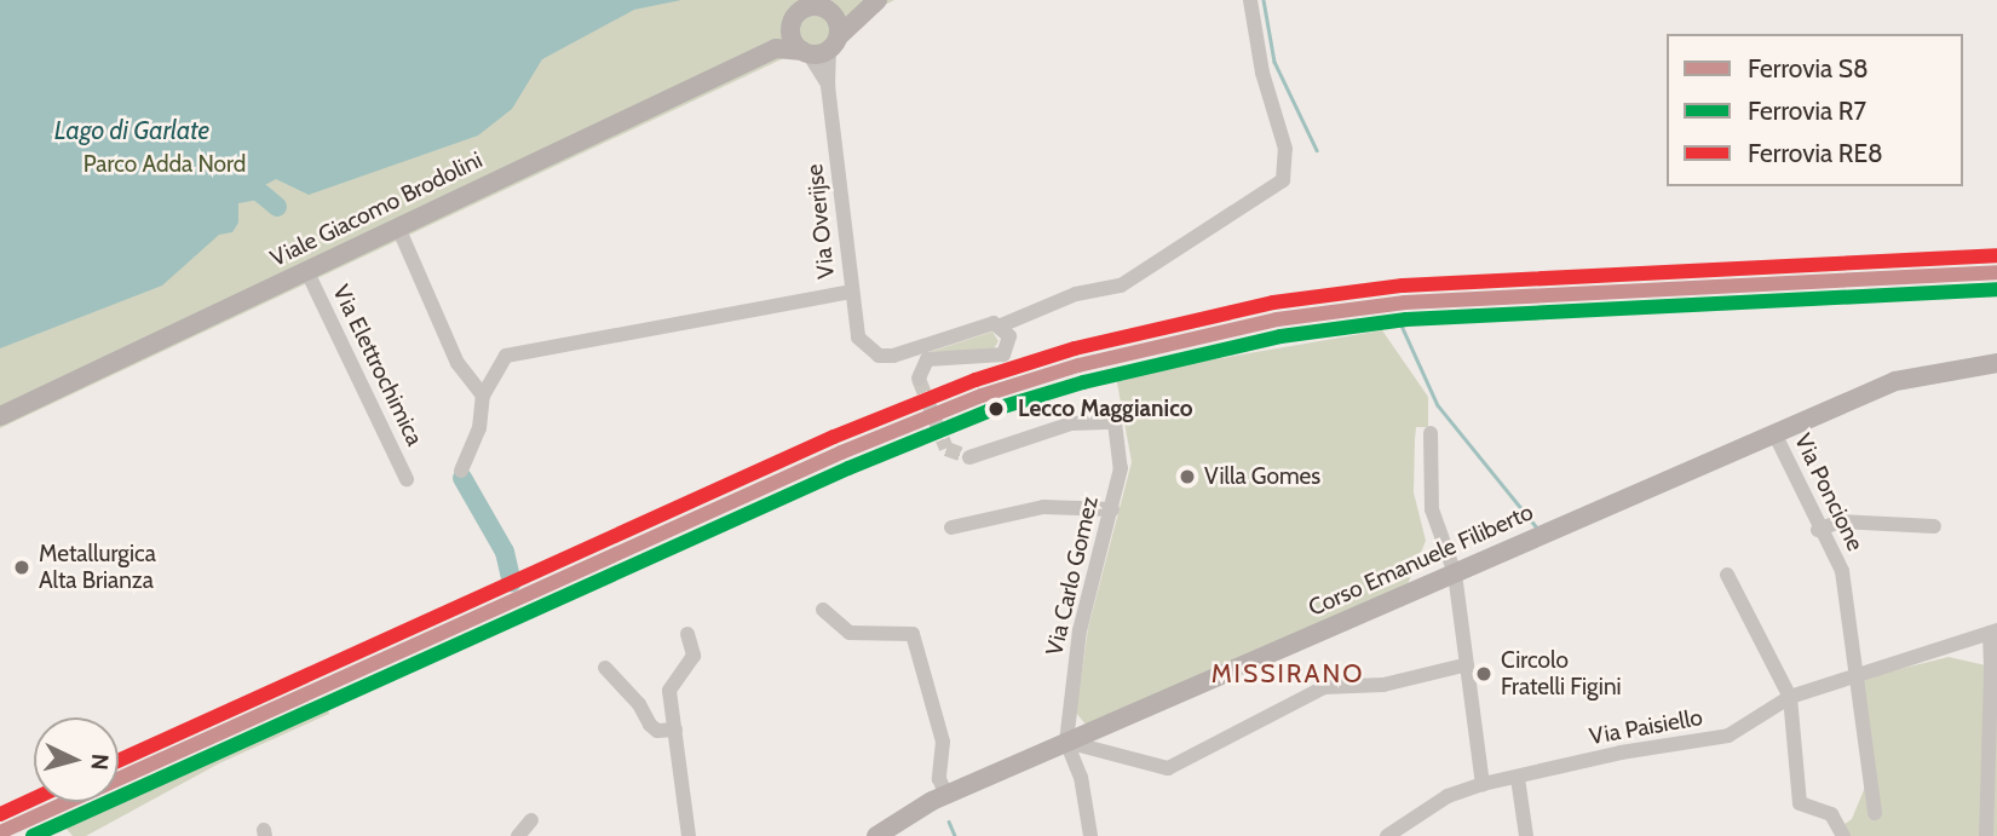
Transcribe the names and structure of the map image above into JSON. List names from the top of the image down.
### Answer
{
  "streets": {
    "main road": ["Viale Giacomo Brodolini", "Corso Emanuele Filiberto"],
    "street": [
      "Via Overijse",
      "Via Elettrochimica",
      "Via Poncione",
      "Via Carlo Gomez",
      "Via Paisiello"
    ]
  },
  "crossings": [
    ["Viale Giacomo Brodolini", "Via Elettrochimica"],
    ["Via Poncione", "Corso Emanuele Filiberto"],
    ["Via Poncione", "Via Paisiello"],
    ["Corso Emanuele Filiberto", "Via Carlo Gomez"]
  ],
  "districts": ["MISSIRANO"],
  "water": ["Lago di Garlate"],
  "parks": ["Parco Adda Nord"],
  "places": [
    "Lecco Maggianico",
    "Villa Gomes",
    "Metallurgica Alta Brianza",
    "Circolo Fratelli Figini"
  ],
  "lines": ["rail line RE8", "rail line S8", "rail line R7"],
  "legend": ["Ferrovia S8", "Ferrovia R7", "Ferrovia RE8"],
  "north": "right"
}
